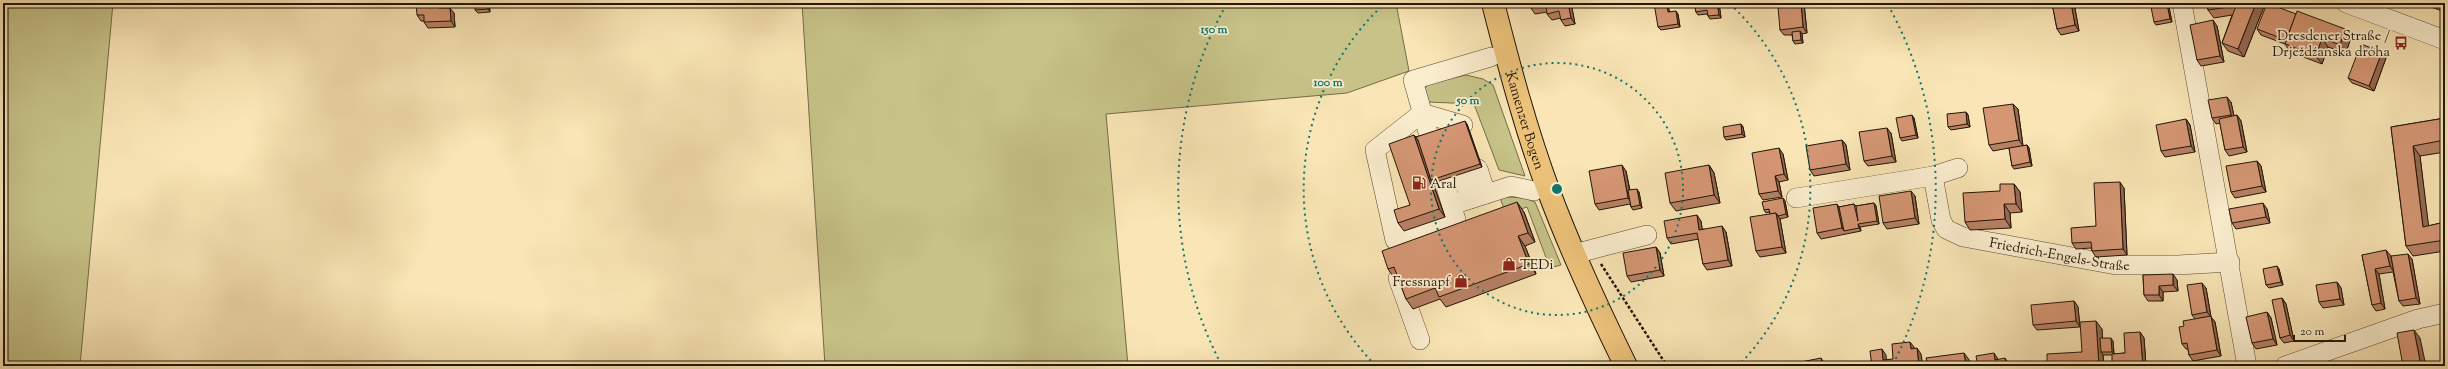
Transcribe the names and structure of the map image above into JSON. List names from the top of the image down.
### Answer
{
  "streets": {
    "main road": ["Kamenzer Bogen"],
    "street": ["Friedrich-Engels-Straße"]
  },
  "places": {
    "bus stop": ["Dresdener Straße / Drježdźanska dróha"],
    "fuel station": ["Aral"],
    "shop": ["TEDi", "Fressnapf"]
  },
  "scale_bar": "20 m",
  "rings": ["150 m", "100 m", "50 m"]
}
